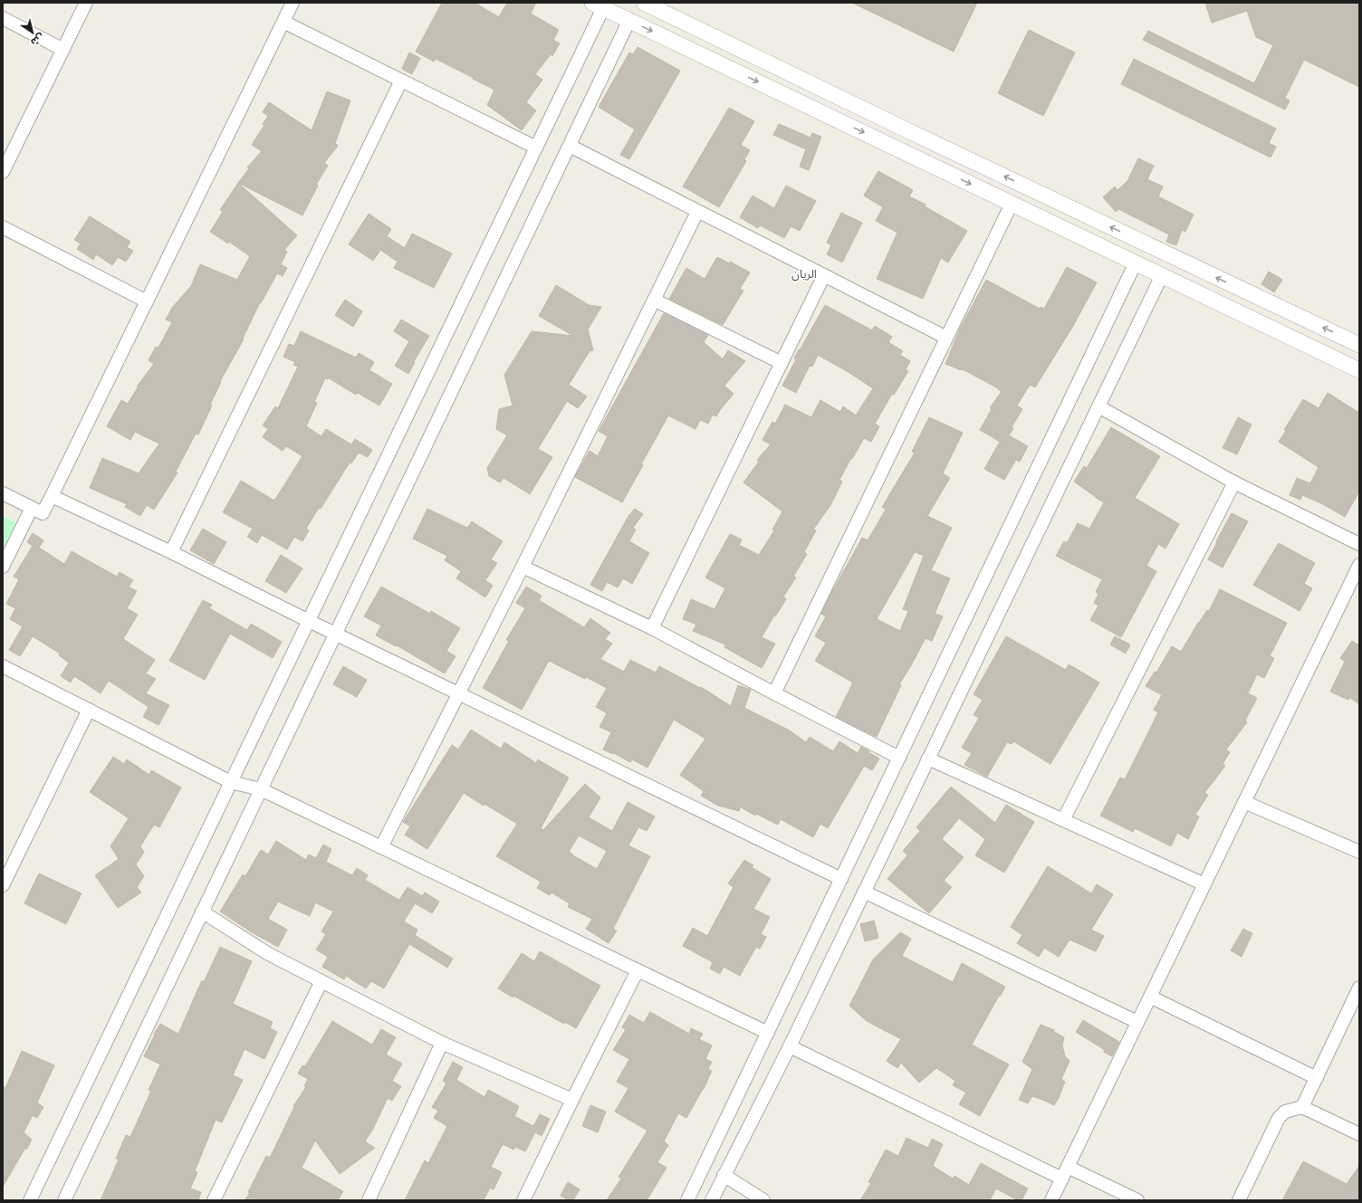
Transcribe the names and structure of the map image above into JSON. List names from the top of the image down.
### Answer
{
  "districts": ["الريان"],
  "north": "bottom right"
}
